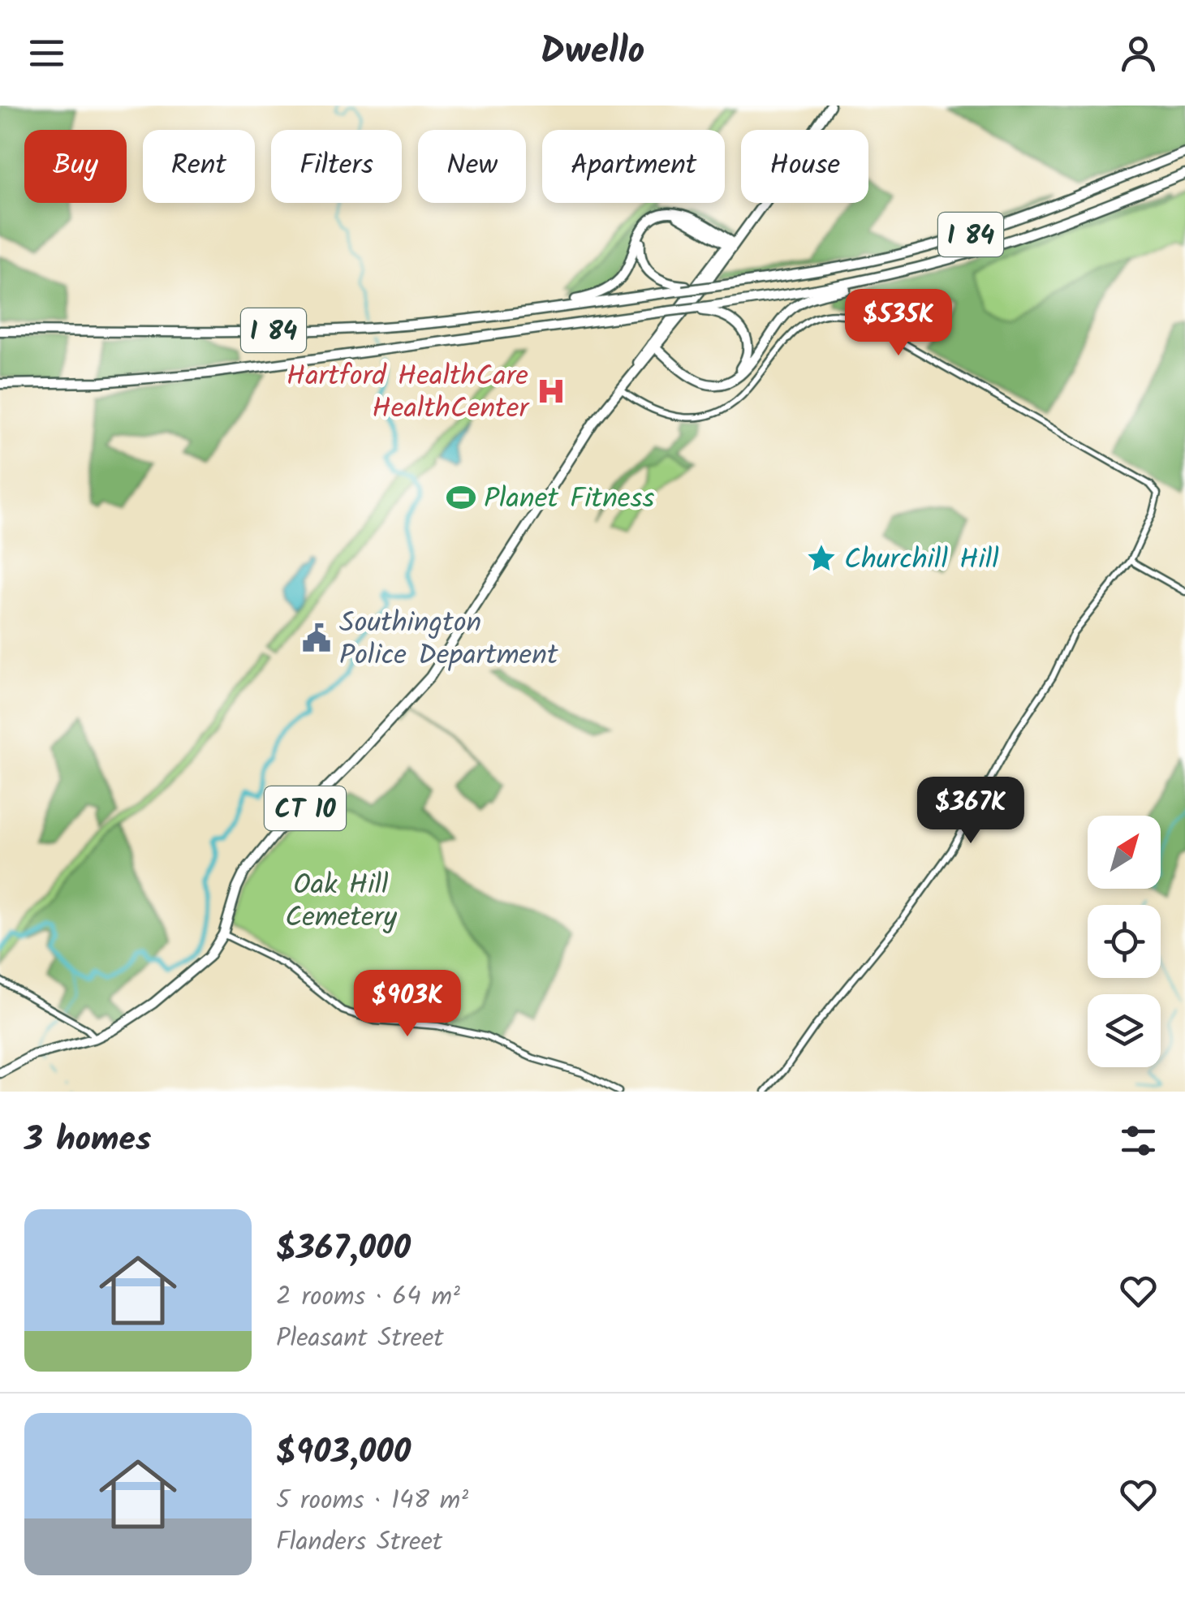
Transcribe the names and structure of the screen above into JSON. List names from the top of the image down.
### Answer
{
  "streets": {
    "highway": ["I 84", "CT 10"]
  },
  "parks": ["Oak Hill Cemetery"],
  "places": {
    "hospital": ["Hartford HealthCare HealthCenter"],
    "sports": ["Planet Fitness"],
    "place": ["Churchill Hill"],
    "public building": ["Southington Police Department"]
  },
  "north": "top right",
  "page": {
    "header": "Dwello",
    "chip": [
      "Buy",
      "Rent",
      "Filters",
      "New",
      "Apartment",
      "House"
    ],
    "price": ["$535K", "$367K", "$903K"],
    "heading": "3 homes",
    "list": [
      {
        "name": "$367,000",
        "note": "2 rooms · 64 m² · Pleasant Street"
      },
      {
        "name": "$903,000",
        "note": "5 rooms · 148 m² · Flanders Street"
      }
    ]
  }
}
